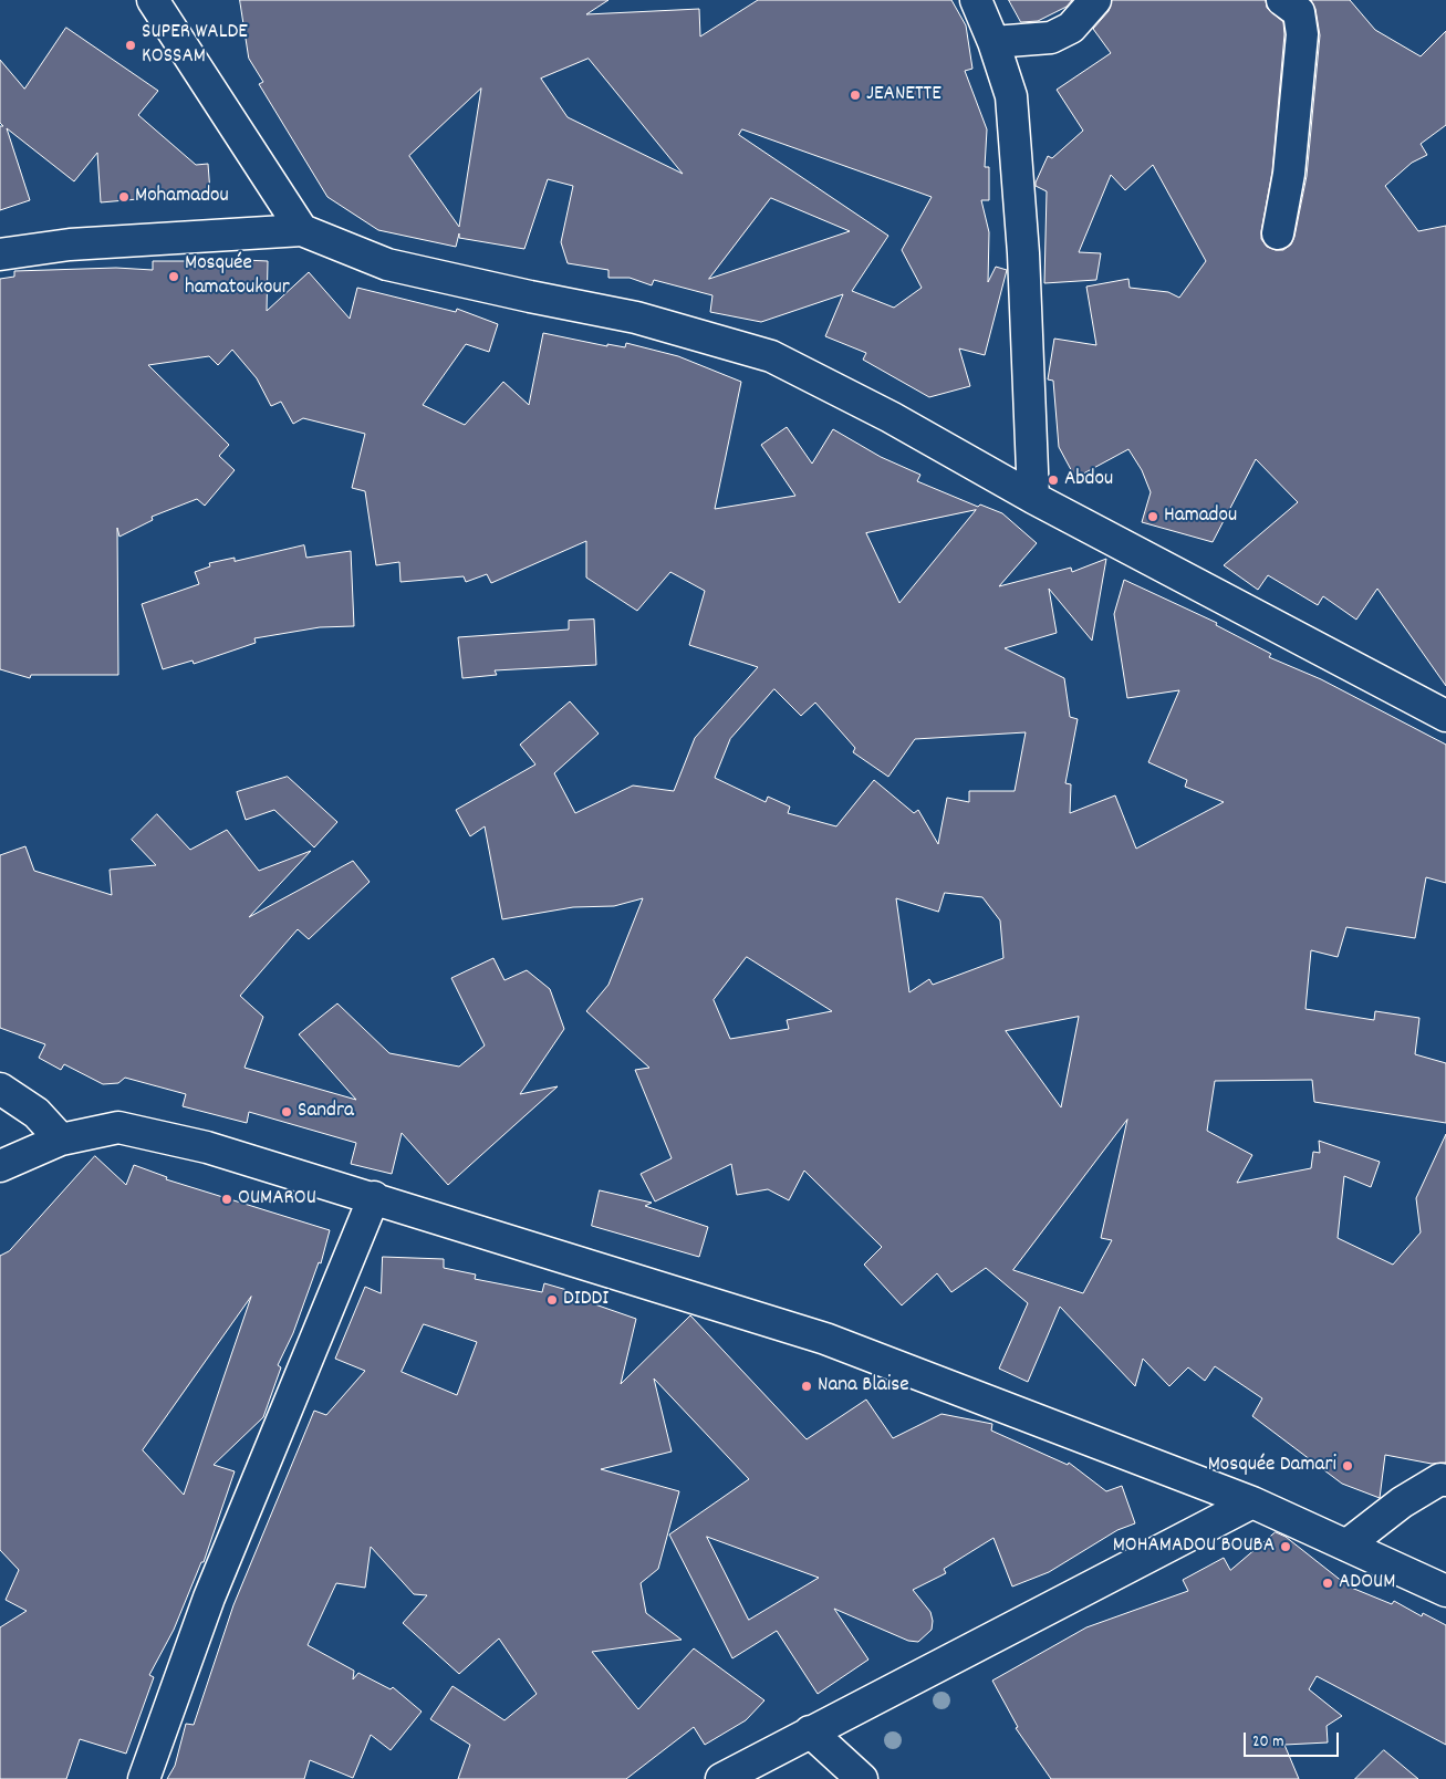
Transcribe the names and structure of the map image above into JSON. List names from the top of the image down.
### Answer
{
  "places": [
    "SUPER WALDE KOSSAM",
    "JEANETTE",
    "Mohamadou",
    "Mosquée hamatoukour",
    "Abdou",
    "Hamadou",
    "Sandra",
    "OUMAROU",
    "DIDDI",
    "Nana Blaise",
    "Mosquée Damari",
    "MOHAMADOU BOUBA",
    "ADOUM"
  ],
  "scale_bar": "20 m"
}
